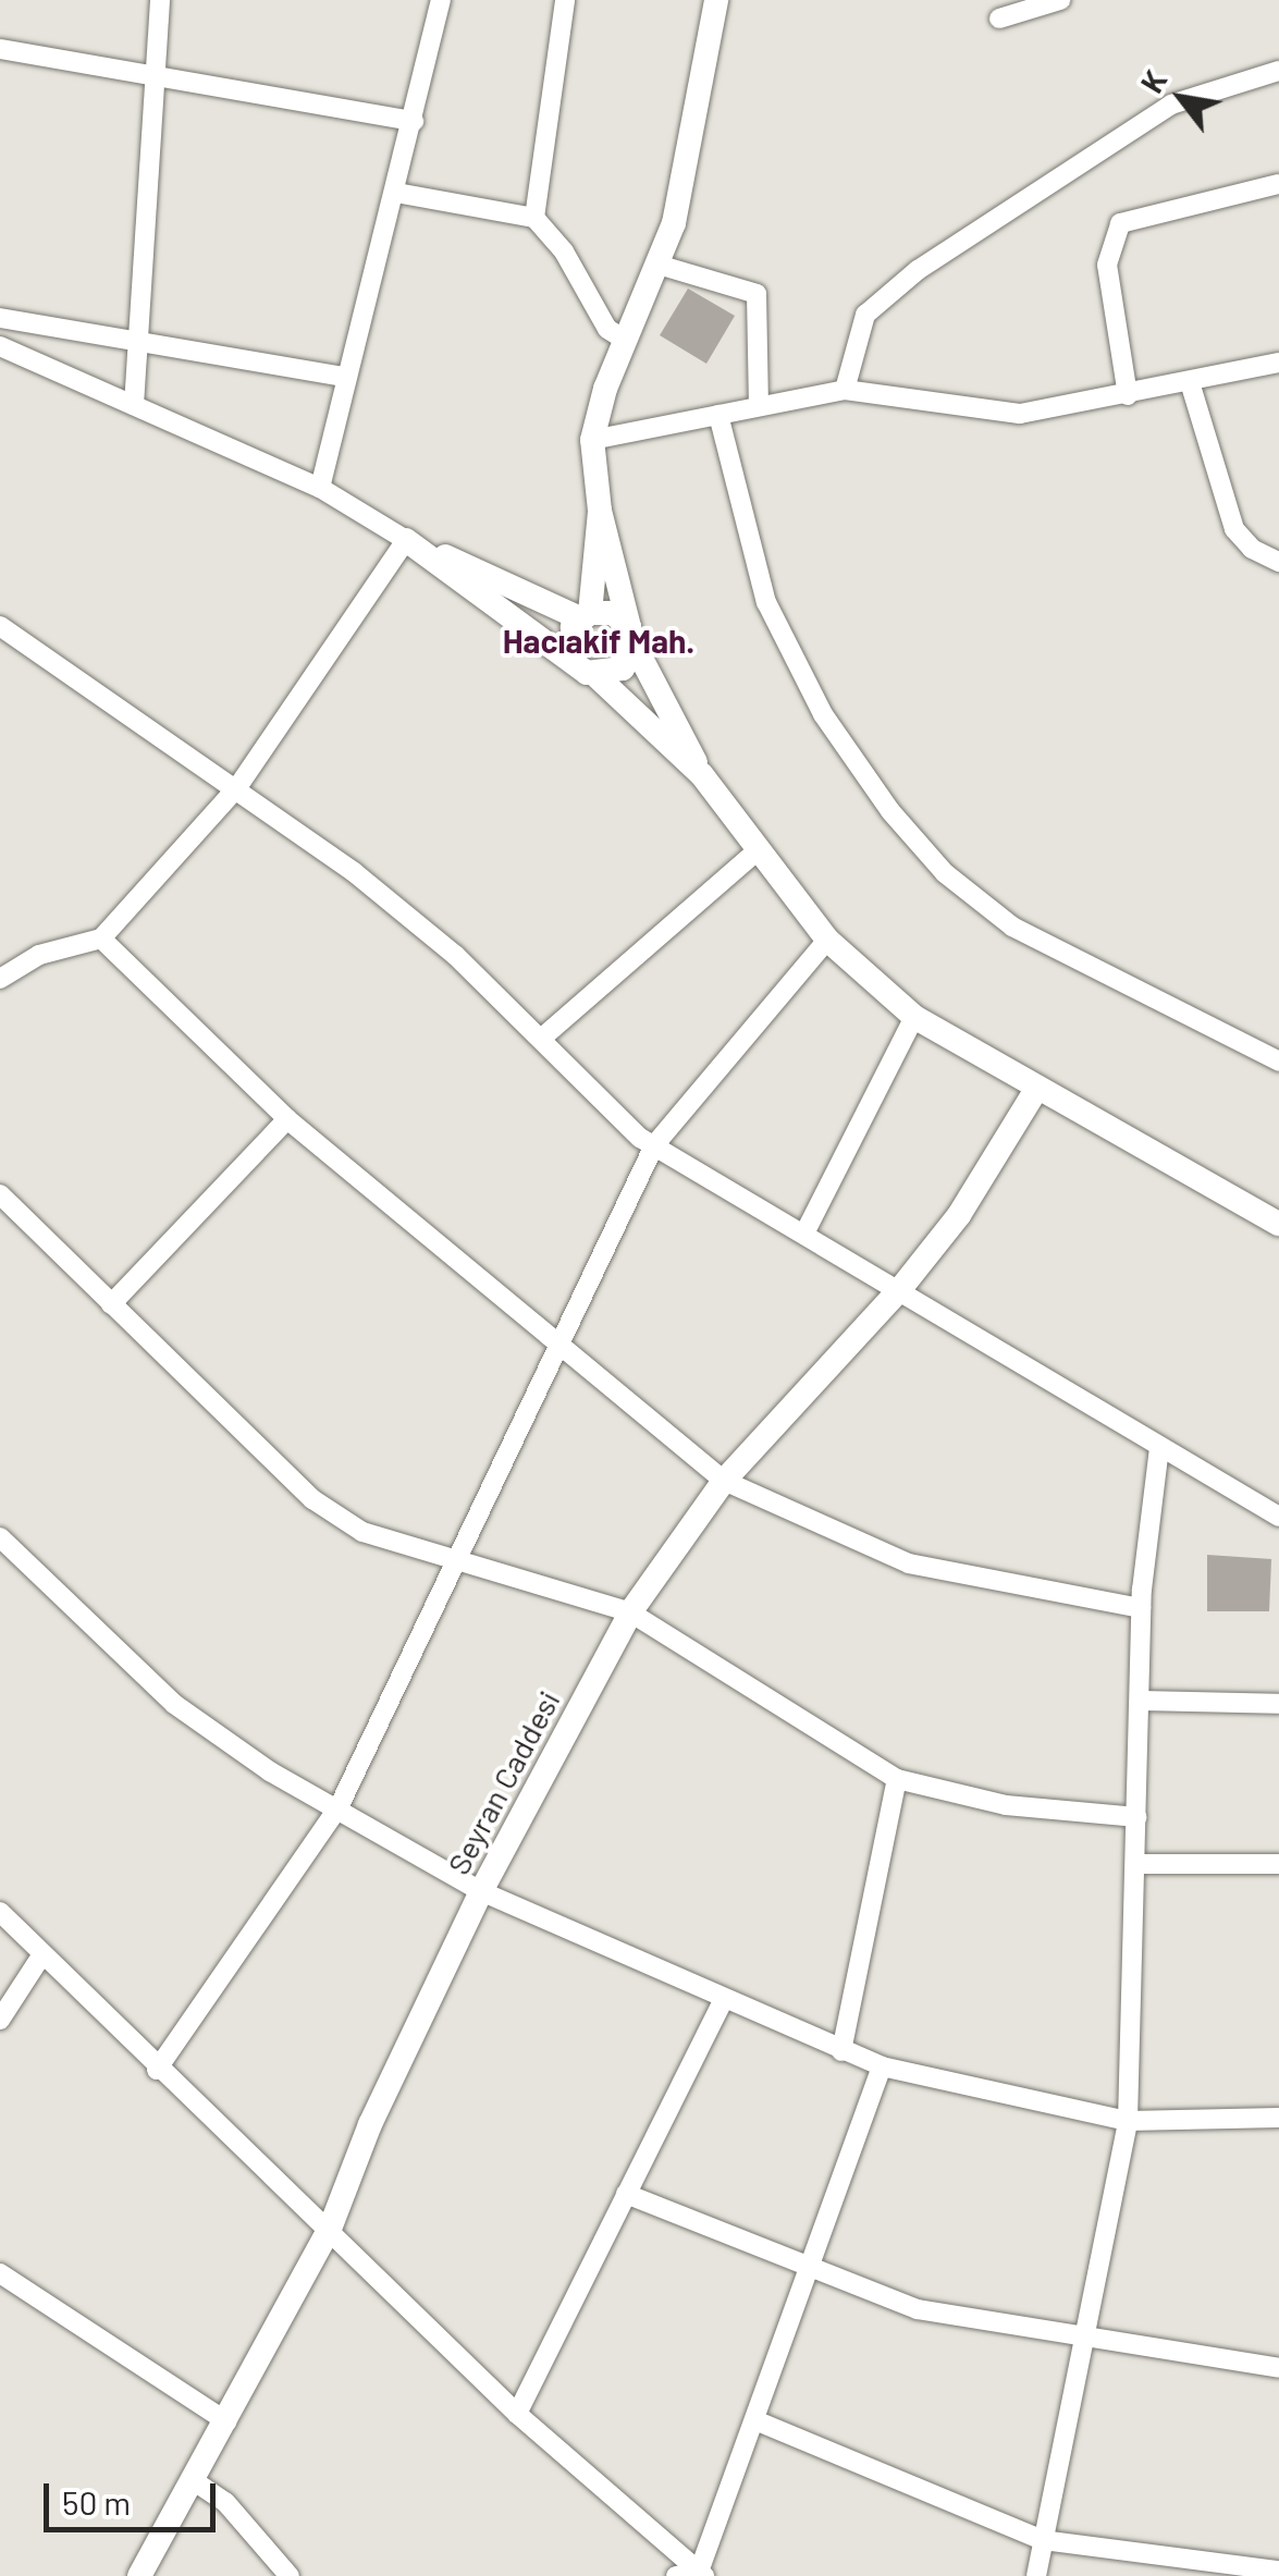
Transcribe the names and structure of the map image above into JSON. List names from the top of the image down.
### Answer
{
  "streets": {
    "street": ["Seyran Caddesi"]
  },
  "districts": ["Hacıakif Mah."],
  "scale_bar": "50 m",
  "north": "top left"
}
